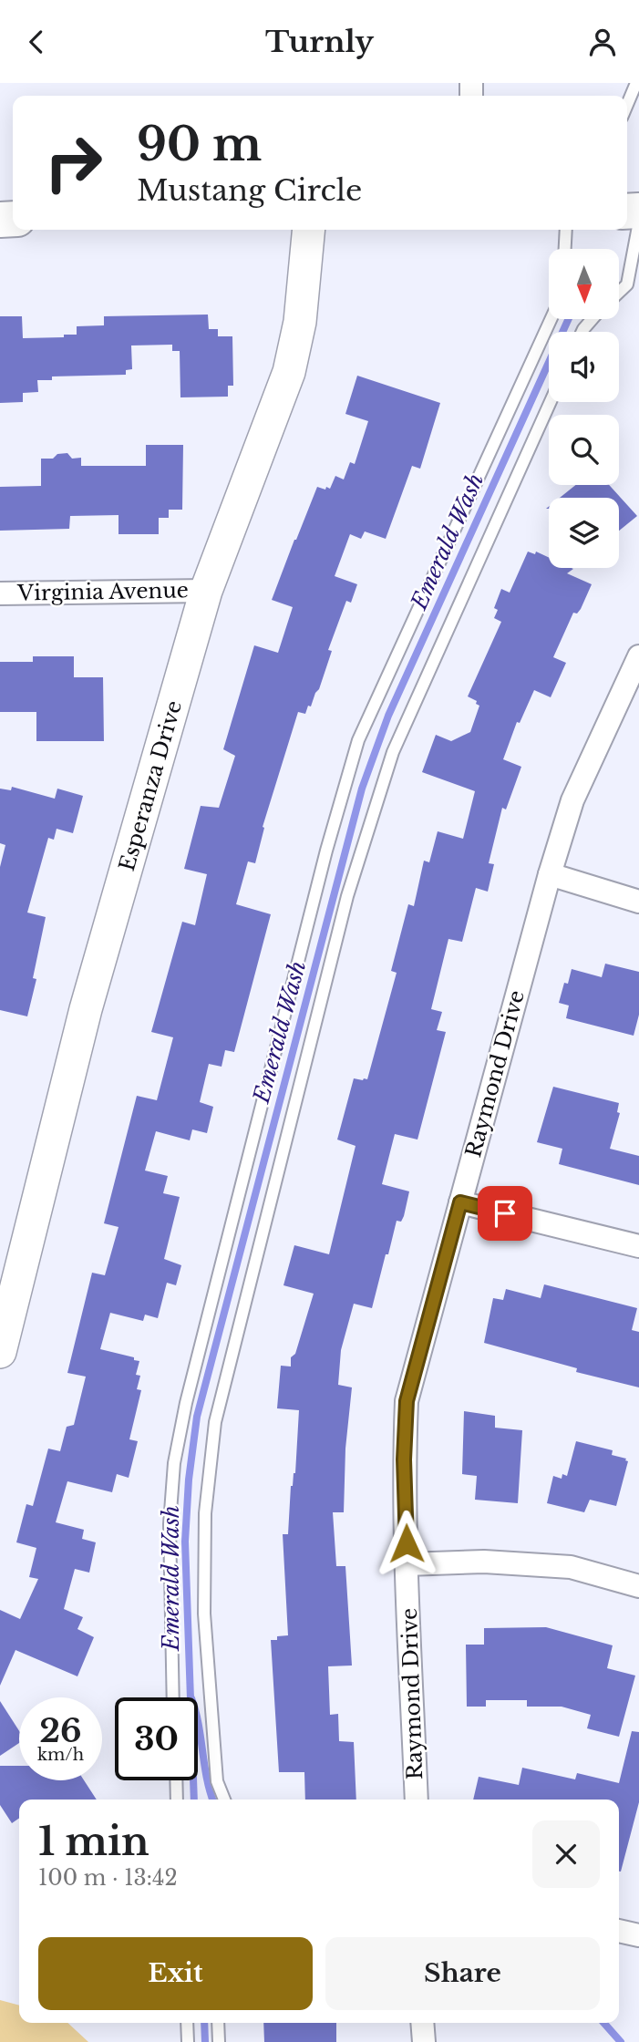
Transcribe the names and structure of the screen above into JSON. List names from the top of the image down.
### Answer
{
  "streets": {
    "main road": ["Esperanza Drive"],
    "street": ["Virginia Avenue", "Raymond Drive"]
  },
  "crossings": [
    ["Virginia Avenue", "Esperanza Drive"]
  ],
  "water": ["Emerald Wash"],
  "north": "bottom",
  "page": {
    "header": "Turnly",
    "turn": ["90 m", "Mustang Circle"],
    "speed": "26 km/h",
    "limit": "30",
    "heading": ["1 min", "100 m · 13:42"],
    "buttons": ["Exit", "Share"]
  }
}
